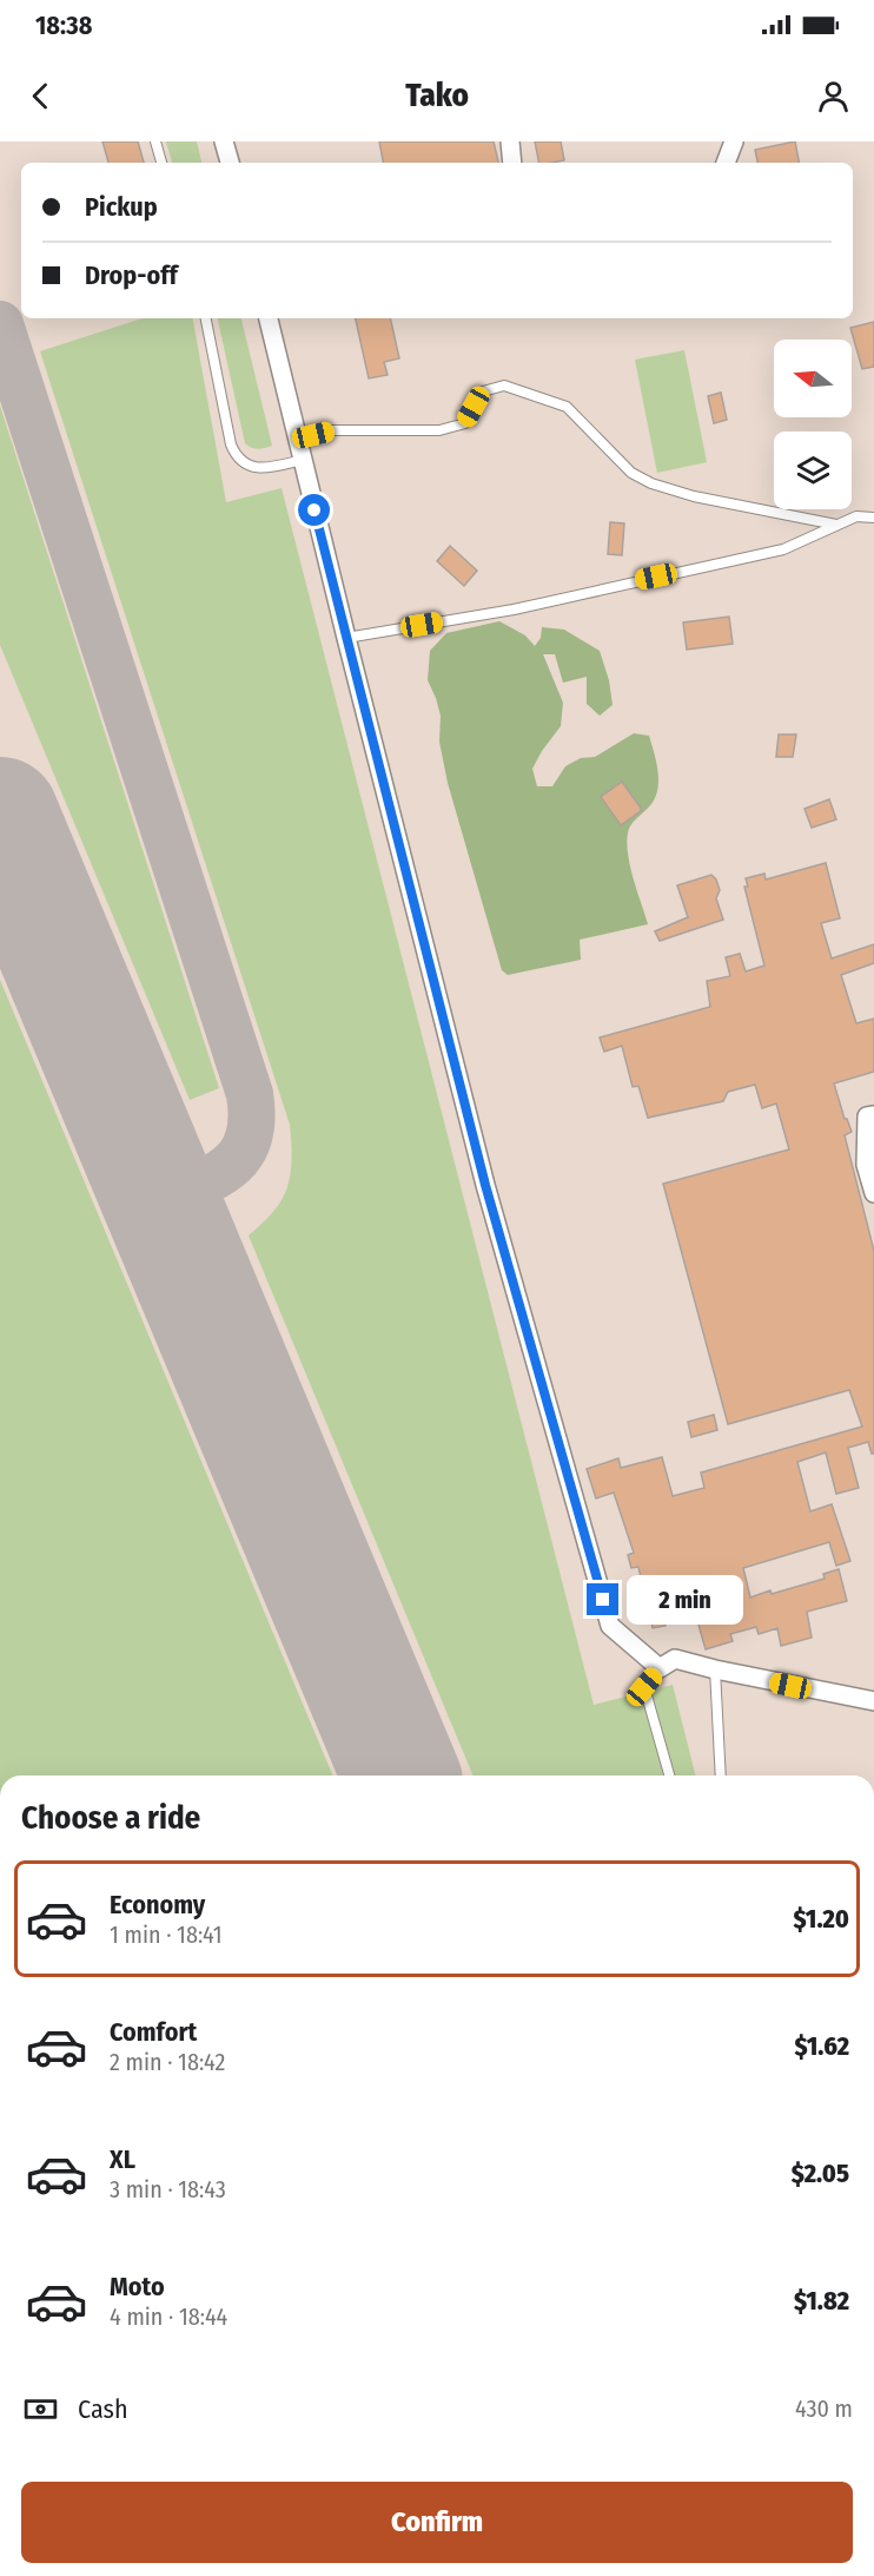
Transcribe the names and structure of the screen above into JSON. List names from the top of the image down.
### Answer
{
  "north": "left",
  "page": {
    "status": "18:38",
    "header": "Tako",
    "banner": ["Pickup", "Drop-off"],
    "bubble": "2 min",
    "heading": "Choose a ride",
    "list": [
      {
        "name": "Economy",
        "note": "1 min · 18:41",
        "value": "$1.20"
      },
      {
        "name": "Comfort",
        "note": "2 min · 18:42",
        "value": "$1.62"
      },
      {
        "name": "XL",
        "note": "3 min · 18:43",
        "value": "$2.05"
      },
      {
        "name": "Moto",
        "note": "4 min · 18:44",
        "value": "$1.82"
      }
    ],
    "pay": ["Cash", "430 m"],
    "buttons": "Confirm"
  }
}
